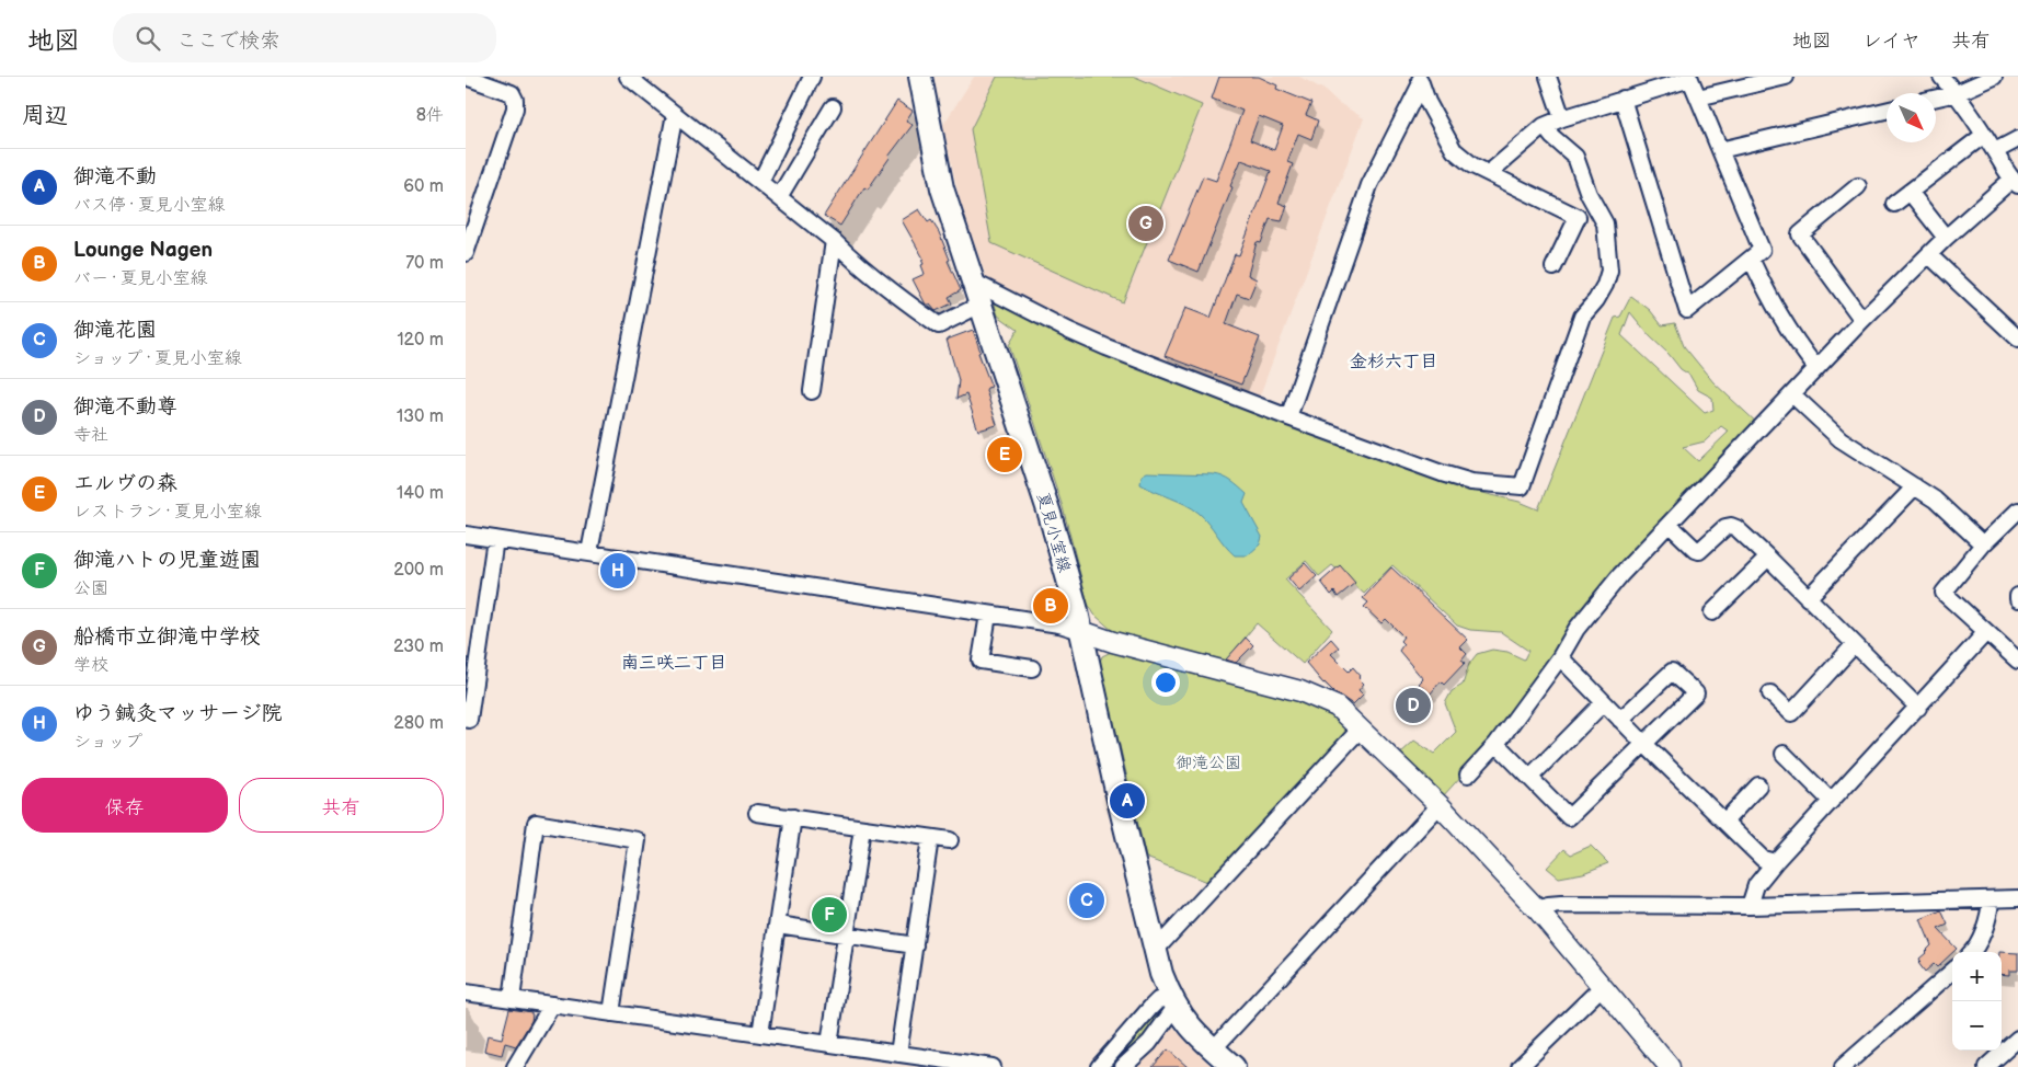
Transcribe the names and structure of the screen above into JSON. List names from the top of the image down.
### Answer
{
  "streets": {
    "main road": ["夏見小室線"]
  },
  "districts": ["金杉六丁目", "南三咲二丁目"],
  "parks": ["御滝公園"],
  "north": "bottom right",
  "page": {
    "header": "地図",
    "search": "ここで検索",
    "nav": ["地図", "レイヤ", "共有"],
    "heading": ["周辺", "8件"],
    "list": [
      {
        "mark": "A",
        "name": "御滝不動",
        "note": "バス停 · 夏見小室線",
        "value": "60 m"
      },
      {
        "mark": "B",
        "name": "Lounge Nagen",
        "note": "バー · 夏見小室線",
        "value": "70 m"
      },
      {
        "mark": "C",
        "name": "御滝花園",
        "note": "ショップ · 夏見小室線",
        "value": "120 m"
      },
      {
        "mark": "D",
        "name": "御滝不動尊",
        "note": "寺社",
        "value": "130 m"
      },
      {
        "mark": "E",
        "name": "エルヴの森",
        "note": "レストラン · 夏見小室線",
        "value": "140 m"
      },
      {
        "mark": "F",
        "name": "御滝ハトの児童遊園",
        "note": "公園",
        "value": "200 m"
      },
      {
        "mark": "G",
        "name": "船橋市立御滝中学校",
        "note": "学校",
        "value": "230 m"
      },
      {
        "mark": "H",
        "name": "ゆう鍼灸マッサージ院",
        "note": "ショップ",
        "value": "280 m"
      }
    ],
    "pins": [
      "G",
      "E",
      "H",
      "B",
      "D",
      "A",
      "C",
      "F"
    ],
    "buttons": ["保存", "共有"],
    "map_buttons": ["+", "−"]
  }
}
